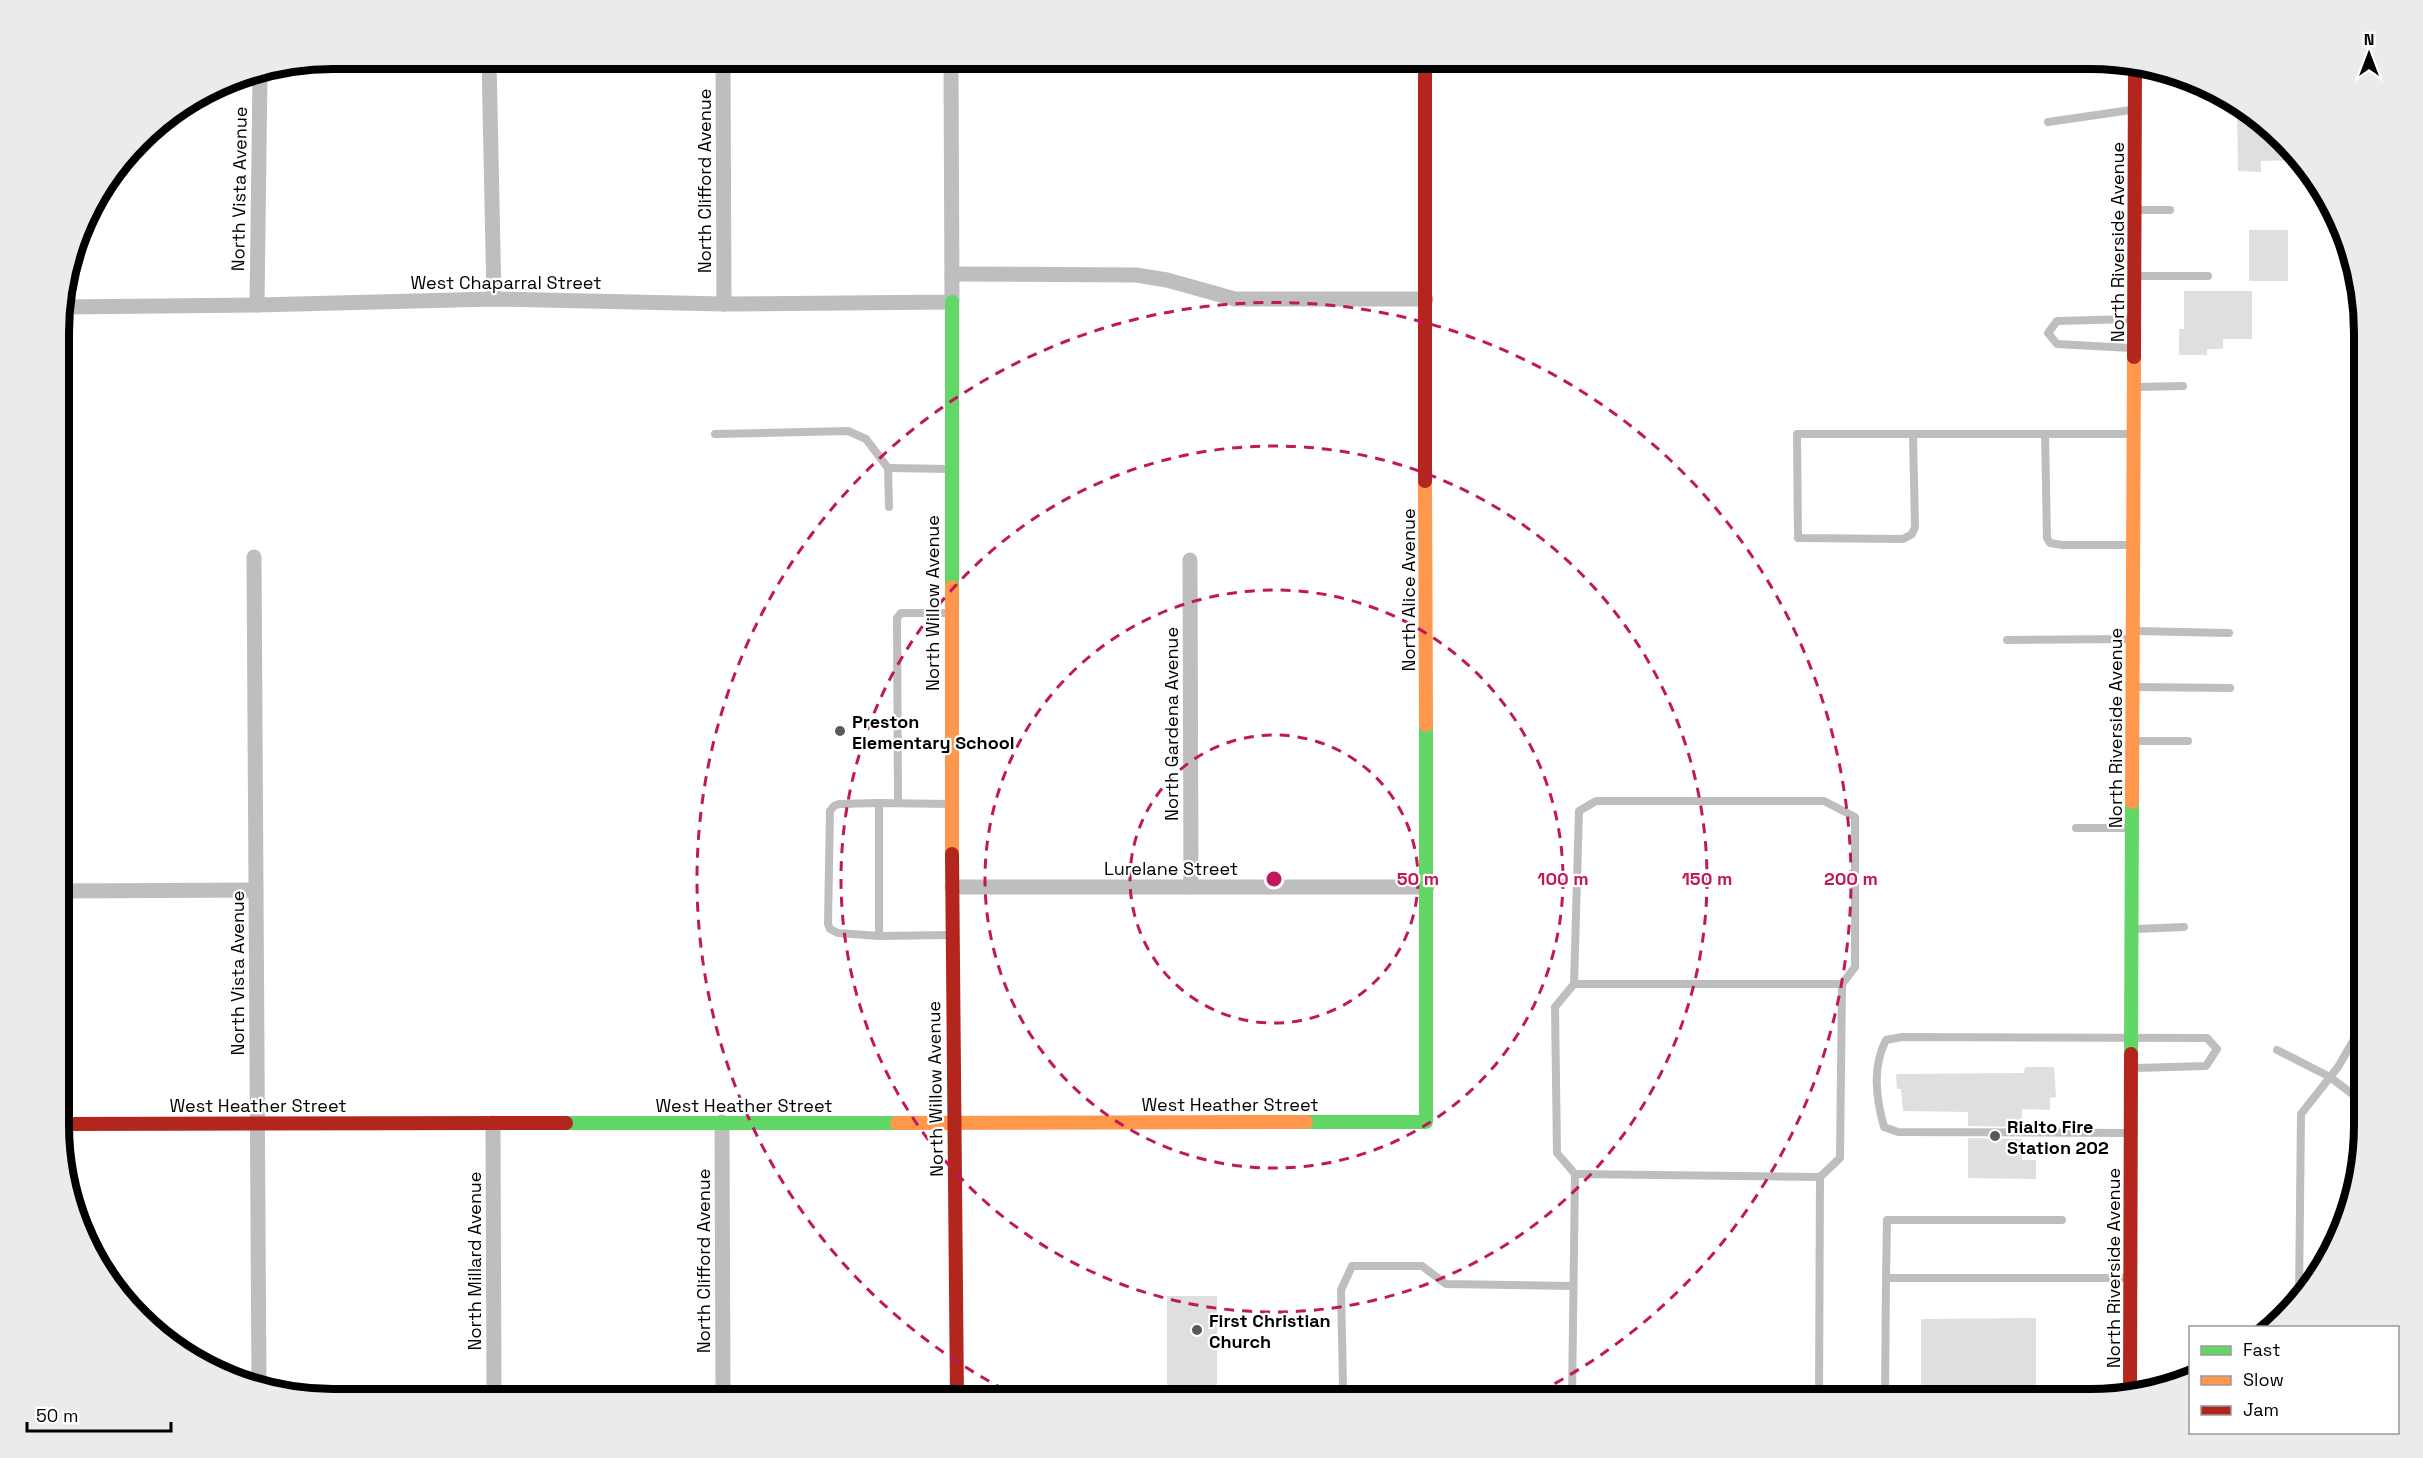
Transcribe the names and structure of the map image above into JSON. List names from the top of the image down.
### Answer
{
  "streets": {
    "street": [
      "North Clifford Avenue",
      "North Vista Avenue",
      "North Riverside Avenue",
      "West Chaparral Street",
      "North Alice Avenue",
      "North Willow Avenue",
      "North Gardena Avenue",
      "Lurelane Street",
      "West Heather Street",
      "North Millard Avenue"
    ]
  },
  "crossings": [
    ["North Clifford Avenue", "West Chaparral Street"],
    ["North Clifford Avenue", "West Heather Street"],
    ["North Vista Avenue", "West Chaparral Street"],
    ["North Vista Avenue", "West Heather Street"],
    ["West Chaparral Street", "North Willow Avenue"],
    ["North Alice Avenue", "Lurelane Street"],
    ["North Alice Avenue", "West Heather Street"],
    ["North Willow Avenue", "Lurelane Street"],
    ["North Willow Avenue", "West Heather Street"],
    ["North Gardena Avenue", "Lurelane Street"],
    ["West Heather Street", "North Millard Avenue"]
  ],
  "places": ["Preston Elementary School", "Rialto Fire Station 202", "First Christian Church"],
  "legend": ["Fast", "Slow", "Jam"],
  "scale_bar": "50 m",
  "north": "top",
  "rings": [
    "50 m",
    "100 m",
    "150 m",
    "200 m"
  ]
}
